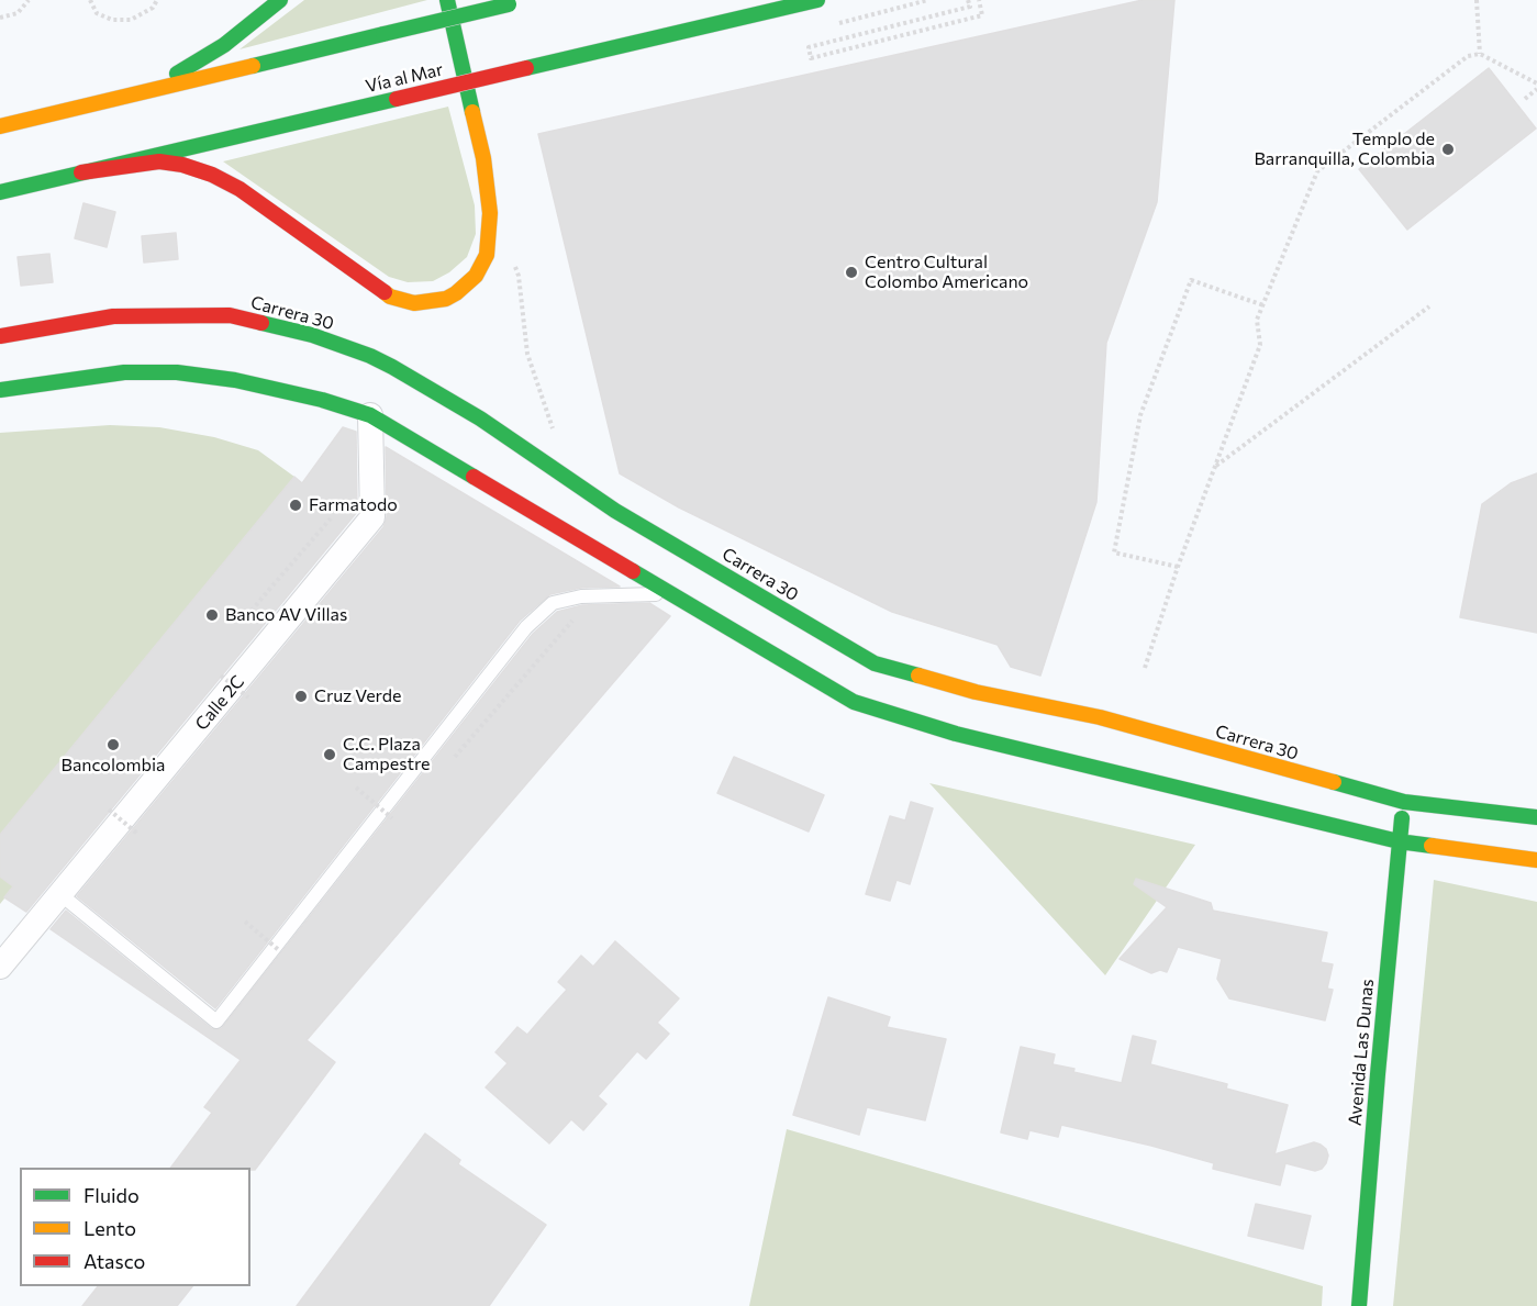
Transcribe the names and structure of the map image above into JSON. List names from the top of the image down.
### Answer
{
  "streets": {
    "main road": ["Vía al Mar", "Carrera 30", "Avenida Las Dunas"],
    "street": ["Calle 2C"]
  },
  "crossings": [
    ["Carrera 30", "Avenida Las Dunas"]
  ],
  "places": [
    "Templo de Barranquilla, Colombia",
    "Centro Cultural Colombo Americano",
    "Farmatodo",
    "Banco AV Villas",
    "Cruz Verde",
    "Bancolombia",
    "C.C. Plaza Campestre"
  ],
  "legend": ["Fluido", "Lento", "Atasco"]
}
